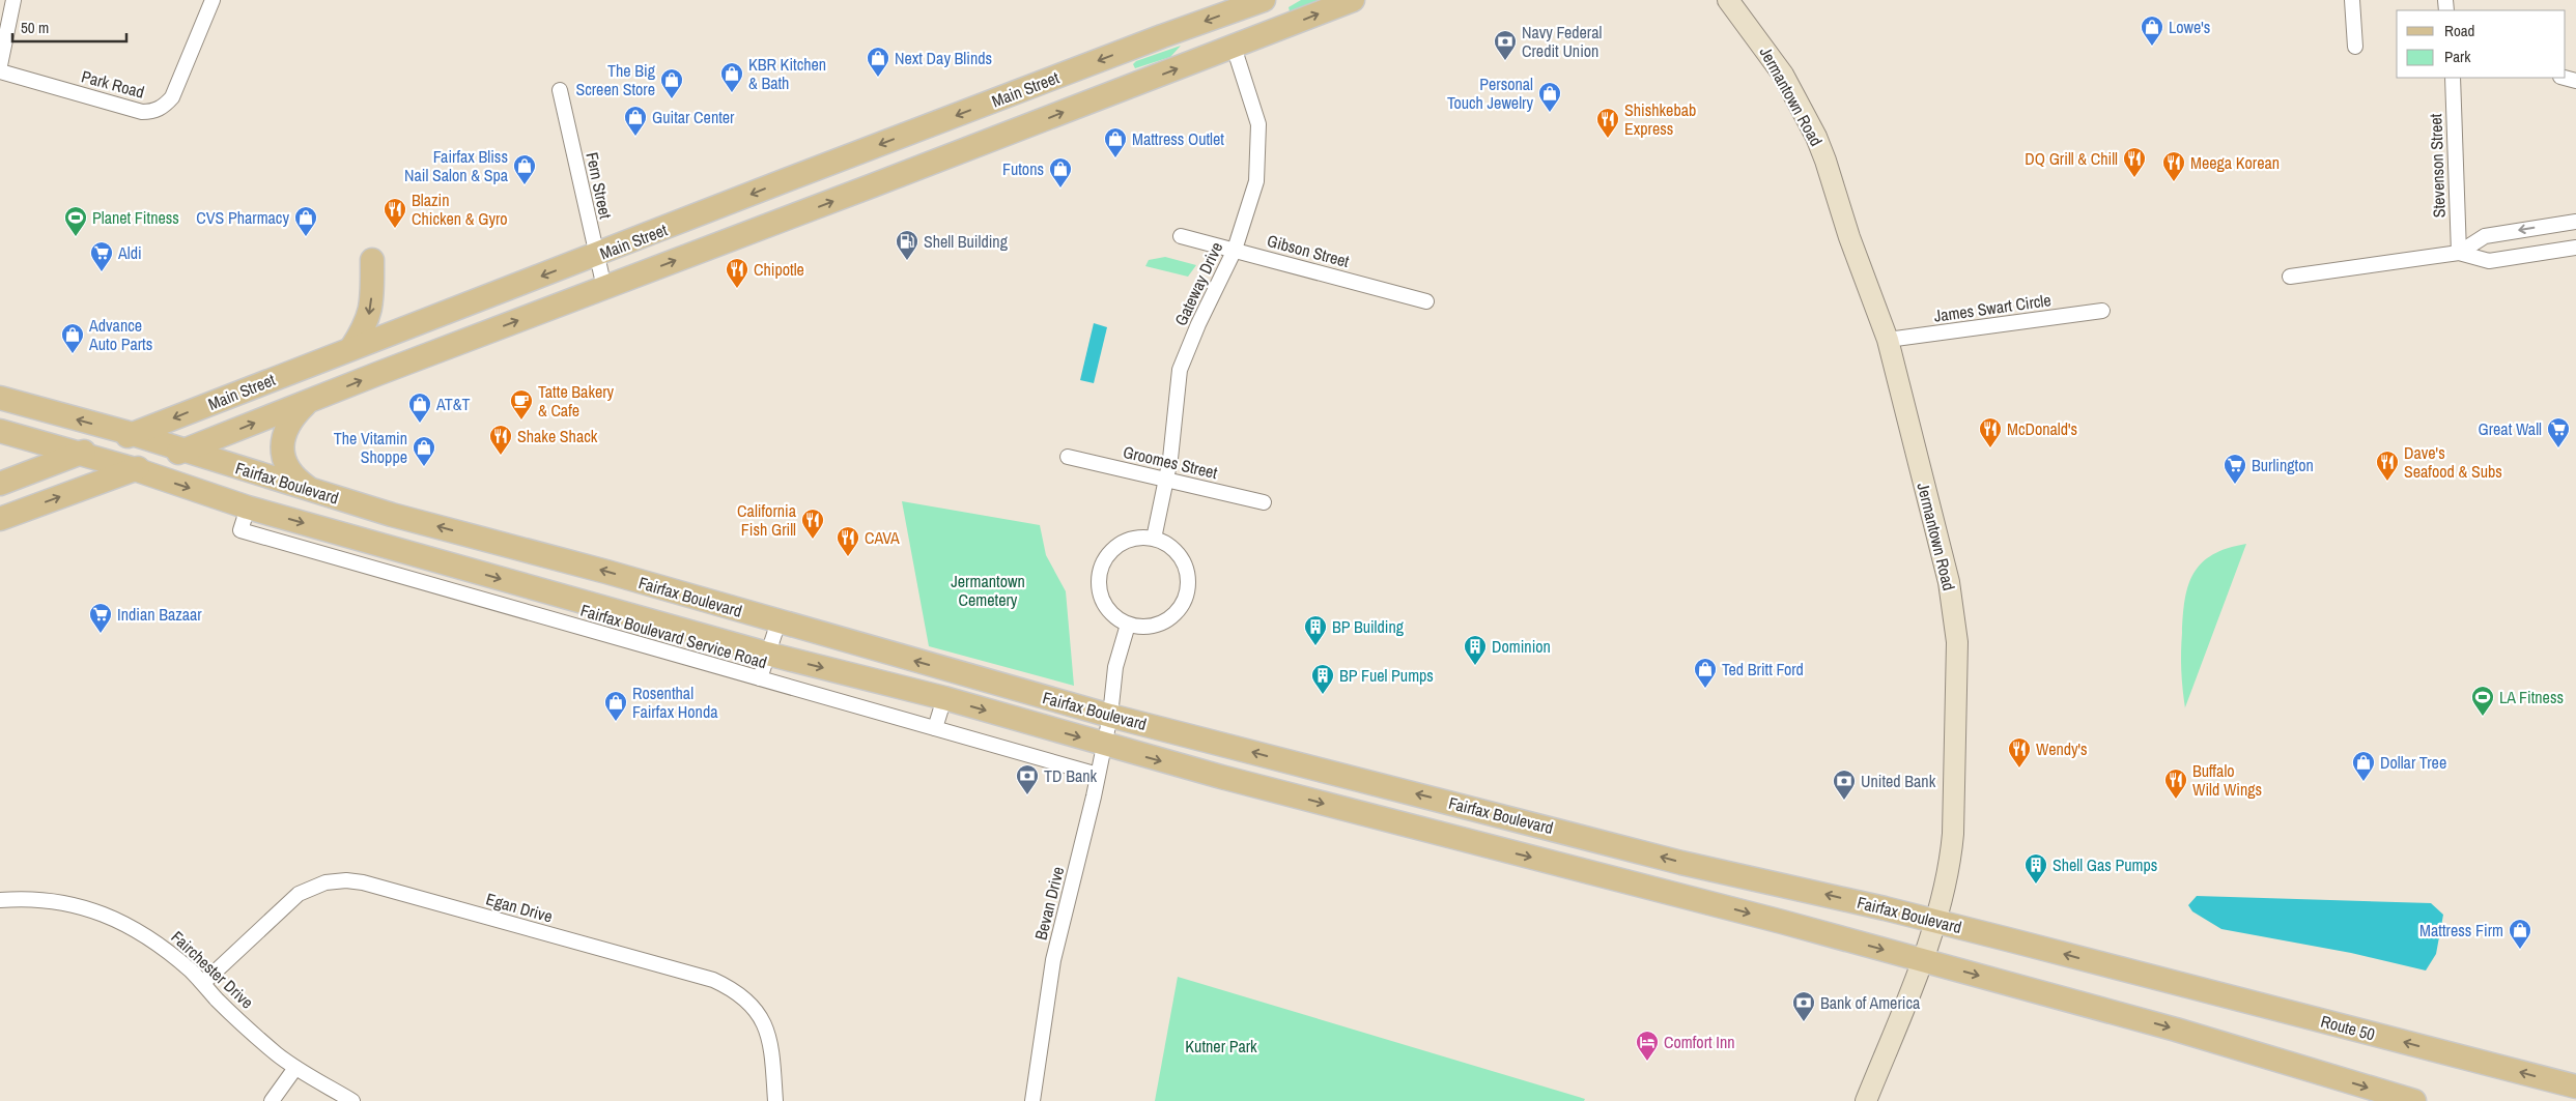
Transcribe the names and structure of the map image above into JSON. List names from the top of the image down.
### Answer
{
  "streets": {
    "main road": [
      "Main Street",
      "Jermantown Road",
      "Fairfax Boulevard",
      "Route 50"
    ],
    "street": [
      "Park Road",
      "Stevenson Street",
      "Fern Street",
      "Gibson Street",
      "Gateway Drive",
      "James Swart Circle",
      "Groomes Street",
      "Fairfax Boulevard Service Road",
      "Bevan Drive",
      "Egan Drive",
      "Fairchester Drive"
    ]
  },
  "crossings": [
    ["Main Street", "Fern Street"],
    ["Main Street", "Gateway Drive"],
    ["Main Street", "Fairfax Boulevard"],
    ["Jermantown Road", "James Swart Circle"],
    ["Jermantown Road", "Fairfax Boulevard"],
    ["Gibson Street", "Gateway Drive"],
    ["Gateway Drive", "Groomes Street"],
    ["Fairfax Boulevard", "Fairfax Boulevard Service Road"],
    ["Fairfax Boulevard", "Bevan Drive"],
    ["Fairfax Boulevard", "Route 50"],
    ["Fairfax Boulevard Service Road", "Bevan Drive"],
    ["Egan Drive", "Fairchester Drive"]
  ],
  "one_way": ["Route 50"],
  "parks": ["Jermantown Cemetery", "Kutner Park"],
  "places": {
    "shop": [
      "Lowe's",
      "Next Day Blinds",
      "KBR Kitchen & Bath",
      "The Big Screen Store",
      "Personal Touch Jewelry",
      "Guitar Center",
      "Mattress Outlet",
      "Fairfax Bliss Nail Salon & Spa",
      "Futons",
      "CVS Pharmacy",
      "Advance Auto Parts",
      "AT&T",
      "The Vitamin Shoppe",
      "Ted Britt Ford",
      "Rosenthal Fairfax Honda",
      "Dollar Tree",
      "Mattress Firm"
    ],
    "bank": [
      "Navy Federal Credit Union",
      "TD Bank",
      "United Bank",
      "Bank of America"
    ],
    "restaurant": [
      "Shishkebab Express",
      "DQ Grill & Chill",
      "Meega Korean",
      "Blazin Chicken & Gyro",
      "Chipotle",
      "McDonald's",
      "Shake Shack",
      "Dave's Seafood & Subs",
      "California Fish Grill",
      "CAVA",
      "Wendy's",
      "Buffalo Wild Wings"
    ],
    "sports": ["Planet Fitness", "LA Fitness"],
    "fuel station": ["Shell Building"],
    "supermarket": [
      "Aldi",
      "Great Wall",
      "Burlington",
      "Indian Bazaar"
    ],
    "cafe": ["Tatte Bakery & Cafe"],
    "building": [
      "BP Building",
      "Dominion",
      "BP Fuel Pumps",
      "Shell Gas Pumps"
    ],
    "hotel": ["Comfort Inn"]
  },
  "legend": ["Road", "Park"],
  "scale_bar": "50 m"
}
